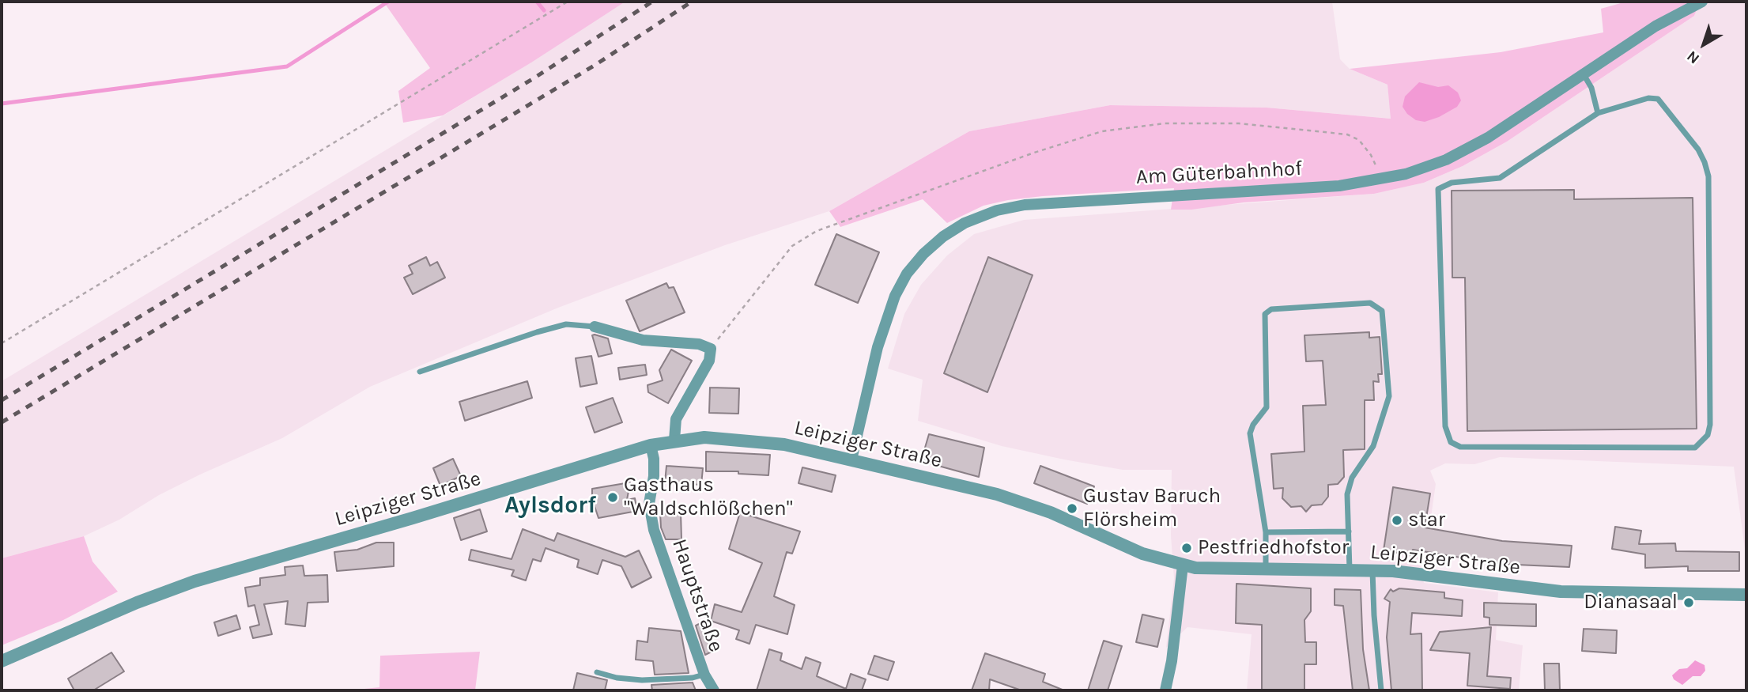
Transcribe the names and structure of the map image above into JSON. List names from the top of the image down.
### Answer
{
  "streets": {
    "street": ["Am Güterbahnhof", "Leipziger Straße", "Hauptstraße"]
  },
  "crossings": [
    ["Am Güterbahnhof", "Leipziger Straße"],
    ["Leipziger Straße", "Hauptstraße"]
  ],
  "districts": ["Aylsdorf"],
  "places": [
    "Gasthaus \"Waldschlößchen\"",
    "Gustav Baruch Flörsheim",
    "star",
    "Pestfriedhofstor",
    "Dianasaal"
  ],
  "north": "bottom left"
}
